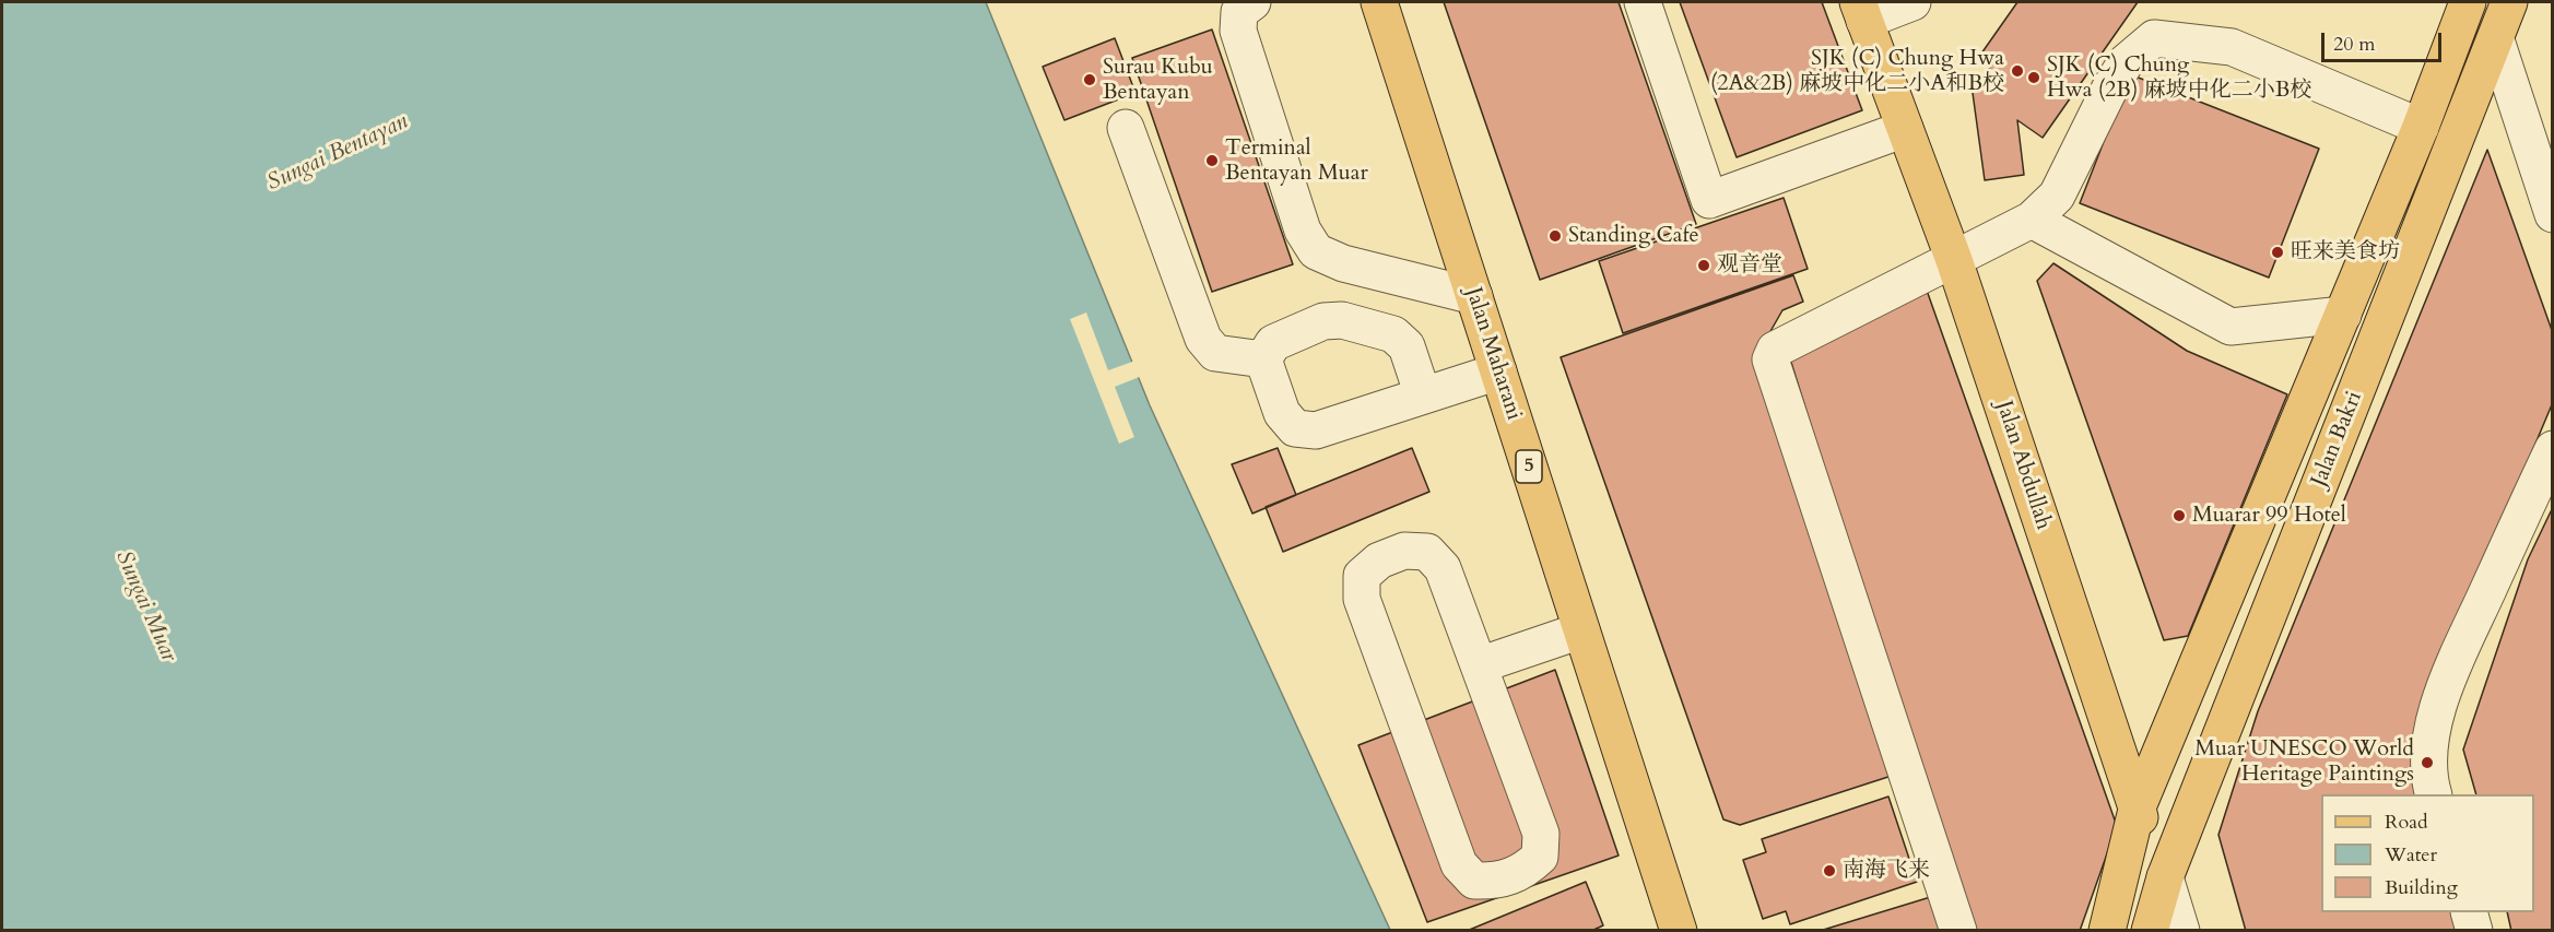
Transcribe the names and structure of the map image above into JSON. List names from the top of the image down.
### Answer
{
  "streets": {
    "main road": [
      "Jalan Maharani",
      "Jalan Bakri",
      "Jalan Abdullah",
      "5"
    ]
  },
  "crossings": [
    ["Jalan Bakri", "Jalan Abdullah"]
  ],
  "water": ["Sungai Bentayan", "Sungai Muar"],
  "places": [
    "SJK (C) Chung Hwa (2A&2B) 麻坡中化二小A和B校",
    "SJK (C) Chung Hwa (2B) 麻坡中化二小B校",
    "Surau Kubu Bentayan",
    "Terminal Bentayan Muar",
    "Standing Cafe",
    "旺来美食坊",
    "观音堂",
    "Muarar 99 Hotel",
    "Muar UNESCO World Heritage Paintings",
    "南海飞来"
  ],
  "legend": ["Road", "Water", "Building"],
  "scale_bar": "20 m"
}
